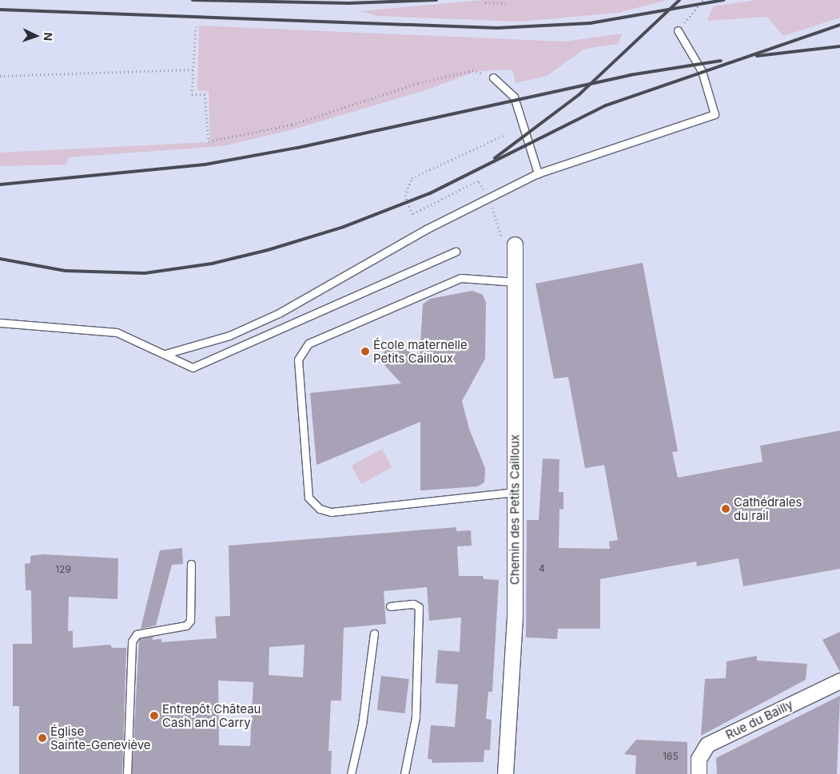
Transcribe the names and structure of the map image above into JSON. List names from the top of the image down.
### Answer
{
  "streets": {
    "street": ["Chemin des Petits Cailloux", "Rue du Bailly"]
  },
  "places": [
    "École maternelle Petits Cailloux",
    "Cathédrales du rail",
    "Entrepôt Château Cash and Carry",
    "Église Sainte-Geneviève"
  ],
  "house_numbers": ["4", "129", "165"],
  "north": "right"
}
